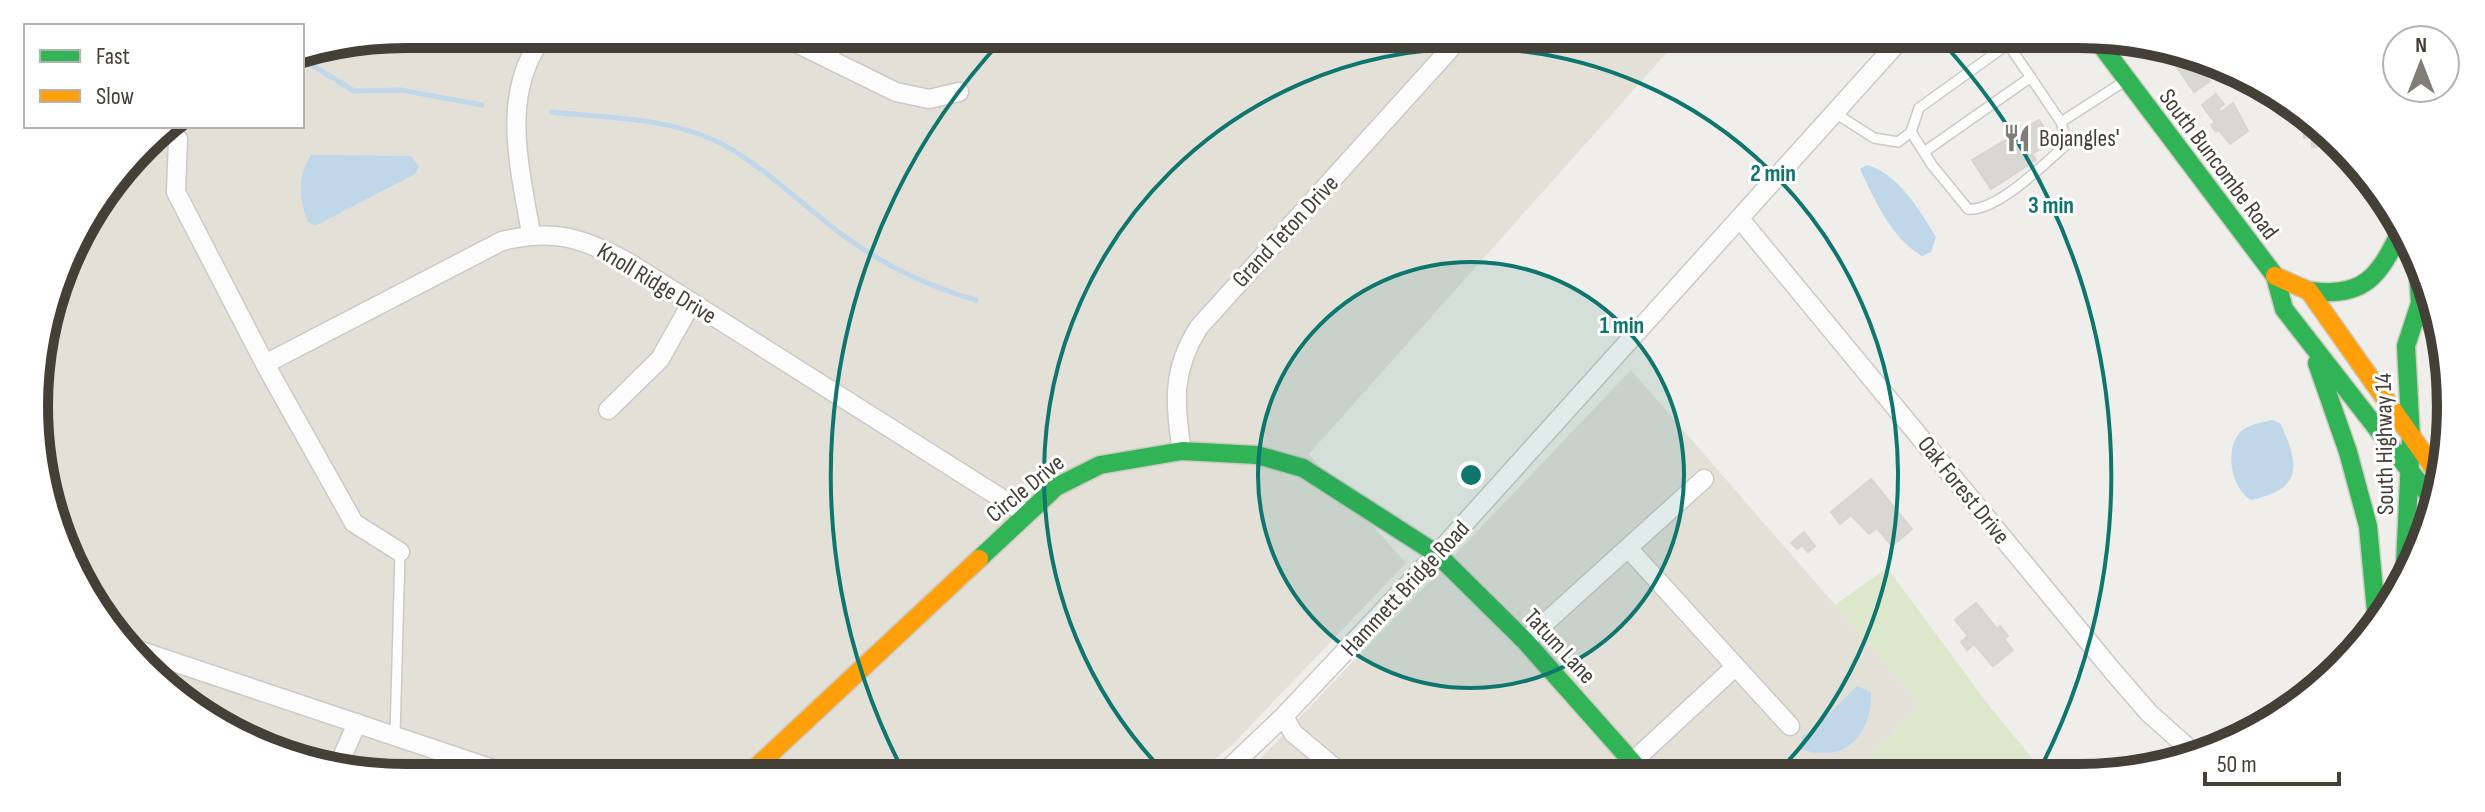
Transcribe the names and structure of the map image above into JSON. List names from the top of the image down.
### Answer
{
  "streets": {
    "main road": [
      "South Buncombe Road",
      "South Highway 14",
      "Circle Drive",
      "Tatum Lane"
    ],
    "street": [
      "Grand Teton Drive",
      "Knoll Ridge Drive",
      "Oak Forest Drive",
      "Hammett Bridge Road"
    ]
  },
  "crossings": [
    ["South Buncombe Road", "South Highway 14"],
    ["Grand Teton Drive", "Circle Drive"],
    ["Knoll Ridge Drive", "Circle Drive"],
    ["Circle Drive", "Hammett Bridge Road"],
    ["Circle Drive", "Tatum Lane"],
    ["Oak Forest Drive", "Hammett Bridge Road"],
    ["Hammett Bridge Road", "Tatum Lane"]
  ],
  "places": {
    "restaurant": ["Bojangles'"]
  },
  "legend": ["Fast", "Slow"],
  "scale_bar": "50 m",
  "north": "top",
  "rings": ["2 min", "3 min", "1 min"]
}
